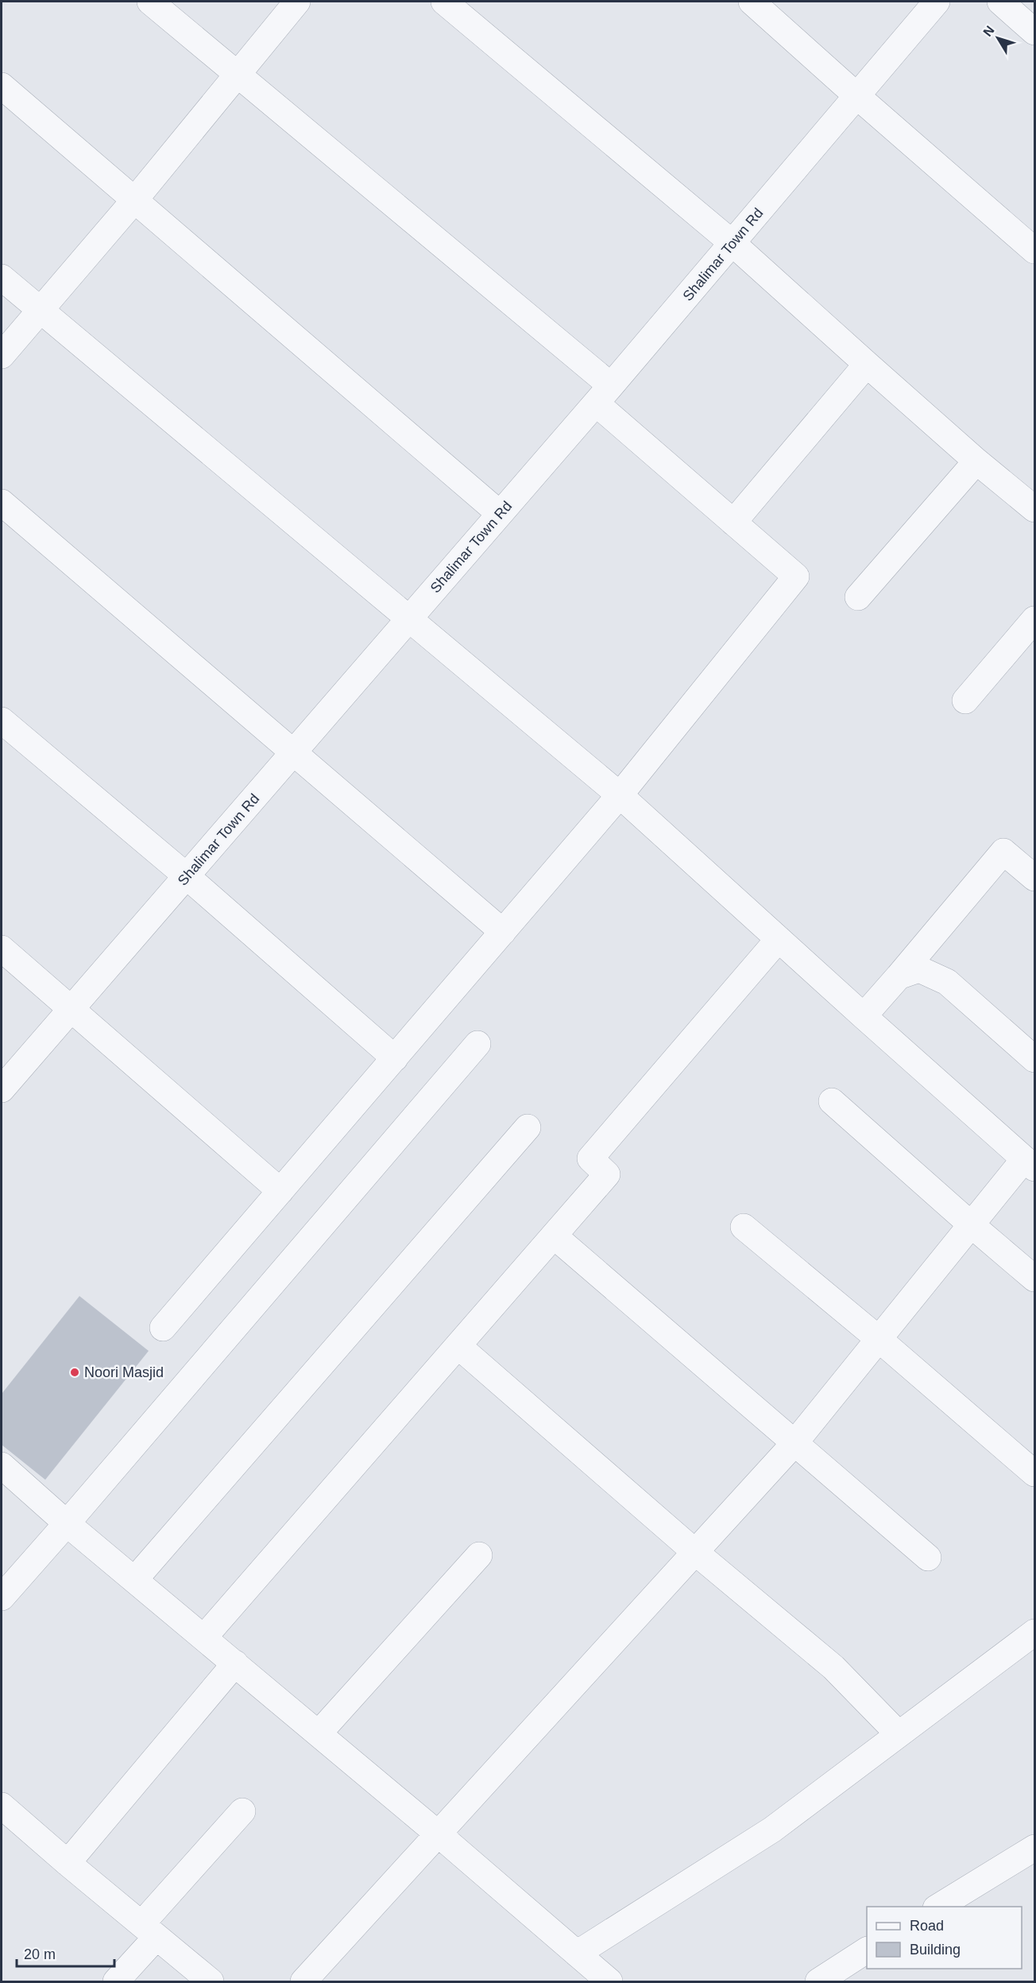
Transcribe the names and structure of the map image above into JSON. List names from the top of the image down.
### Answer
{
  "streets": {
    "street": ["Shalimar Town Rd"]
  },
  "places": ["Noori Masjid"],
  "legend": ["Road", "Building"],
  "scale_bar": "20 m",
  "north": "top left"
}
